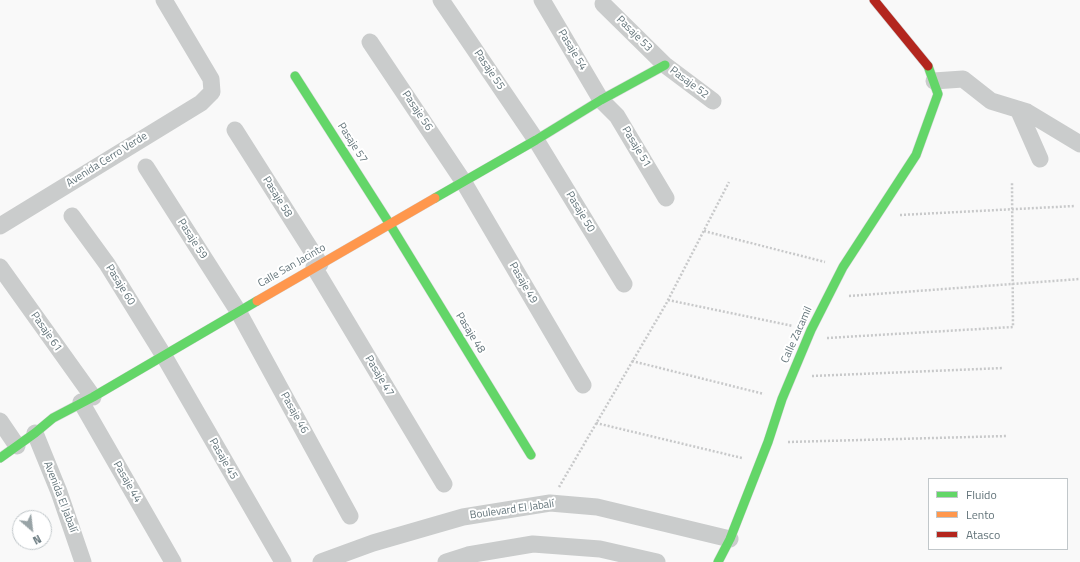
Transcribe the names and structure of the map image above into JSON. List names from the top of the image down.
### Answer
{
  "streets": {
    "street": [
      "Pasaje 53",
      "Pasaje 54",
      "Pasaje 55",
      "Pasaje 52",
      "Pasaje 56",
      "Pasaje 57",
      "Pasaje 51",
      "Avenida Cerro Verde",
      "Pasaje 58",
      "Pasaje 50",
      "Pasaje 59",
      "Calle San Jacinto",
      "Pasaje 49",
      "Pasaje 60",
      "Pasaje 61",
      "Pasaje 48",
      "Calle Zacamil",
      "Pasaje 47",
      "Pasaje 46",
      "Pasaje 45",
      "Pasaje 44",
      "Avenida El Jabalí",
      "Boulevard El Jabalí"
    ]
  },
  "crossings": [
    ["Pasaje 53", "Pasaje 52"],
    ["Pasaje 53", "Calle San Jacinto"],
    ["Pasaje 54", "Pasaje 51"],
    ["Pasaje 54", "Calle San Jacinto"],
    ["Pasaje 55", "Pasaje 50"],
    ["Pasaje 55", "Calle San Jacinto"],
    ["Pasaje 52", "Calle San Jacinto"],
    ["Pasaje 56", "Calle San Jacinto"],
    ["Pasaje 56", "Pasaje 49"],
    ["Pasaje 57", "Calle San Jacinto"],
    ["Pasaje 57", "Pasaje 48"],
    ["Pasaje 51", "Calle San Jacinto"],
    ["Pasaje 58", "Calle San Jacinto"],
    ["Pasaje 58", "Pasaje 47"],
    ["Pasaje 50", "Calle San Jacinto"],
    ["Pasaje 59", "Calle San Jacinto"],
    ["Pasaje 59", "Pasaje 46"],
    ["Calle San Jacinto", "Pasaje 49"],
    ["Calle San Jacinto", "Pasaje 60"],
    ["Calle San Jacinto", "Pasaje 61"],
    ["Calle San Jacinto", "Pasaje 48"],
    ["Calle San Jacinto", "Pasaje 47"],
    ["Calle San Jacinto", "Pasaje 46"],
    ["Calle San Jacinto", "Pasaje 45"],
    ["Calle San Jacinto", "Pasaje 44"],
    ["Calle San Jacinto", "Avenida El Jabalí"],
    ["Pasaje 60", "Pasaje 45"],
    ["Pasaje 61", "Pasaje 44"],
    ["Calle Zacamil", "Boulevard El Jabalí"]
  ],
  "legend": ["Fluido", "Lento", "Atasco"],
  "north": "bottom right"
}
